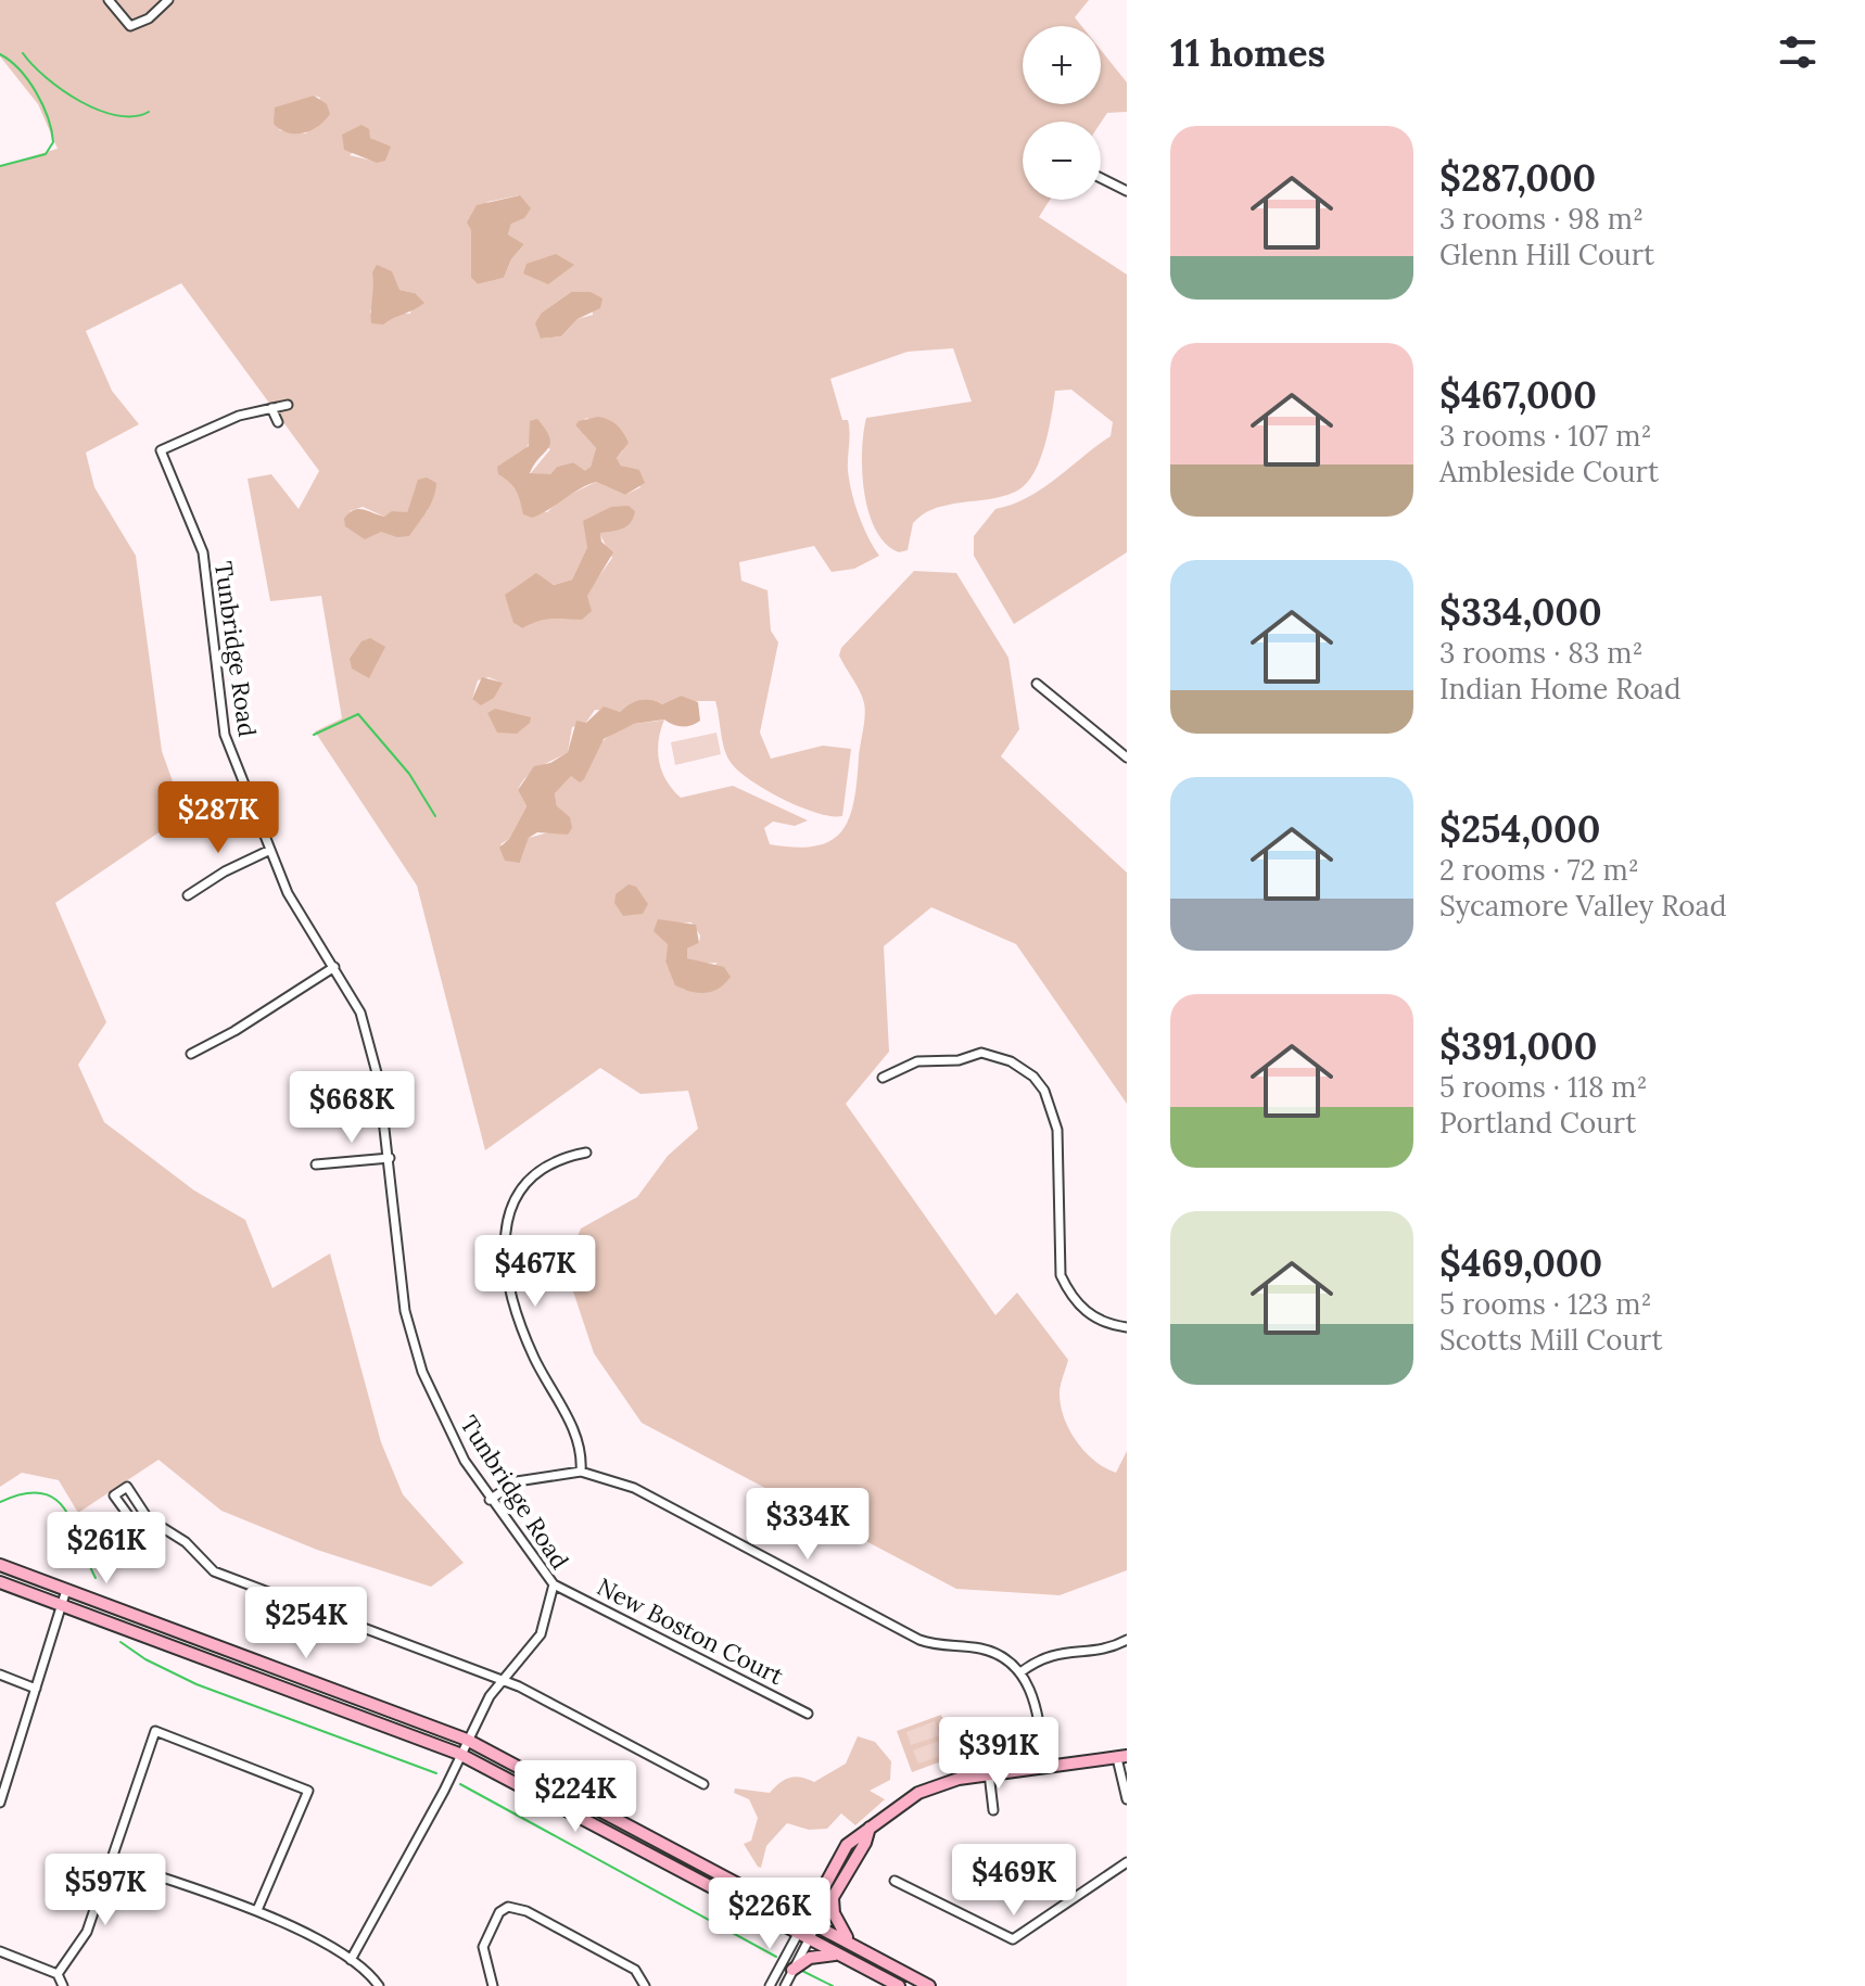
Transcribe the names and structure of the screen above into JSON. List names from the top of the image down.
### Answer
{
  "streets": {
    "street": ["Tunbridge Road", "New Boston Court"]
  },
  "crossings": [
    ["Tunbridge Road", "New Boston Court"]
  ],
  "page": {
    "heading": "11 homes",
    "map_buttons": ["+", "−"],
    "list": [
      {
        "name": "$287,000",
        "note": "3 rooms · 98 m² · Glenn Hill Court"
      },
      {
        "name": "$467,000",
        "note": "3 rooms · 107 m² · Ambleside Court"
      },
      {
        "name": "$334,000",
        "note": "3 rooms · 83 m² · Indian Home Road"
      },
      {
        "name": "$254,000",
        "note": "2 rooms · 72 m² · Sycamore Valley Road"
      },
      {
        "name": "$391,000",
        "note": "5 rooms · 118 m² · Portland Court"
      },
      {
        "name": "$469,000",
        "note": "5 rooms · 123 m² · Scotts Mill Court"
      }
    ],
    "price": [
      "$287K",
      "$668K",
      "$467K",
      "$334K",
      "$261K",
      "$254K",
      "$391K",
      "$224K",
      "$469K",
      "$597K",
      "$226K"
    ]
  }
}
